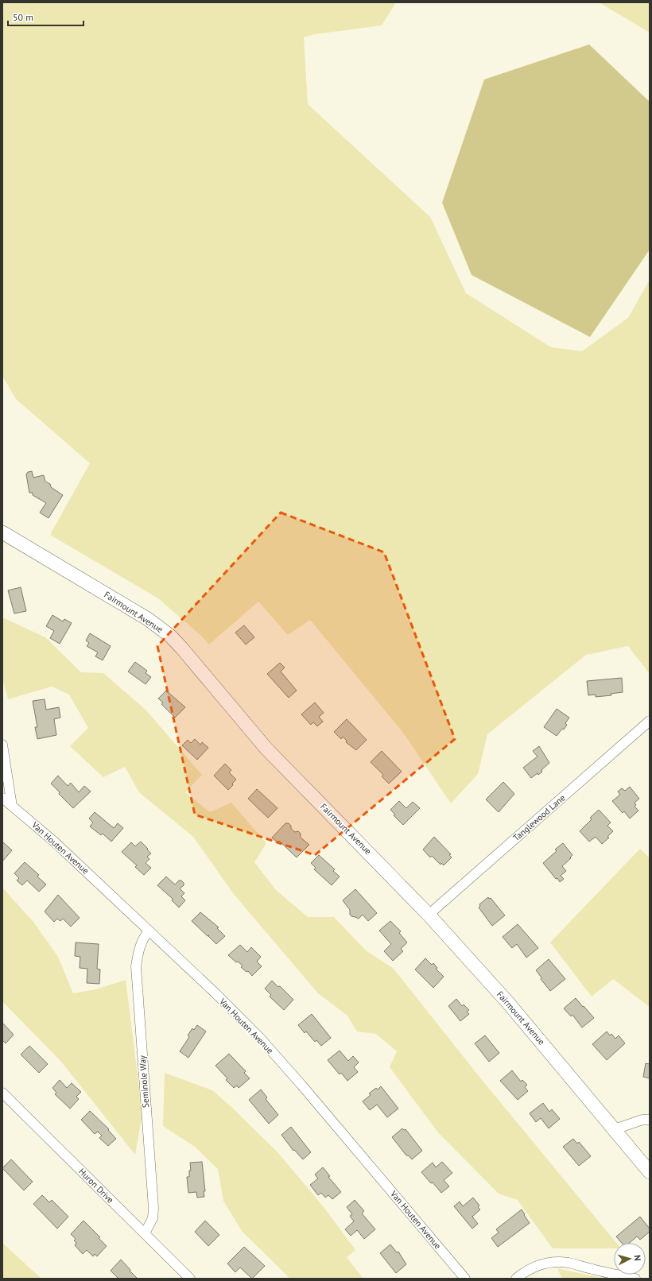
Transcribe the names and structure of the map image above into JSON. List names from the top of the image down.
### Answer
{
  "streets": {
    "main road": ["Fairmount Avenue"],
    "street": [
      "Tanglewood Lane",
      "Van Houten Avenue",
      "Seminole Way",
      "Huron Drive"
    ]
  },
  "crossings": [
    ["Fairmount Avenue", "Tanglewood Lane"],
    ["Van Houten Avenue", "Seminole Way"],
    ["Seminole Way", "Huron Drive"]
  ],
  "scale_bar": "50 m",
  "north": "right"
}
